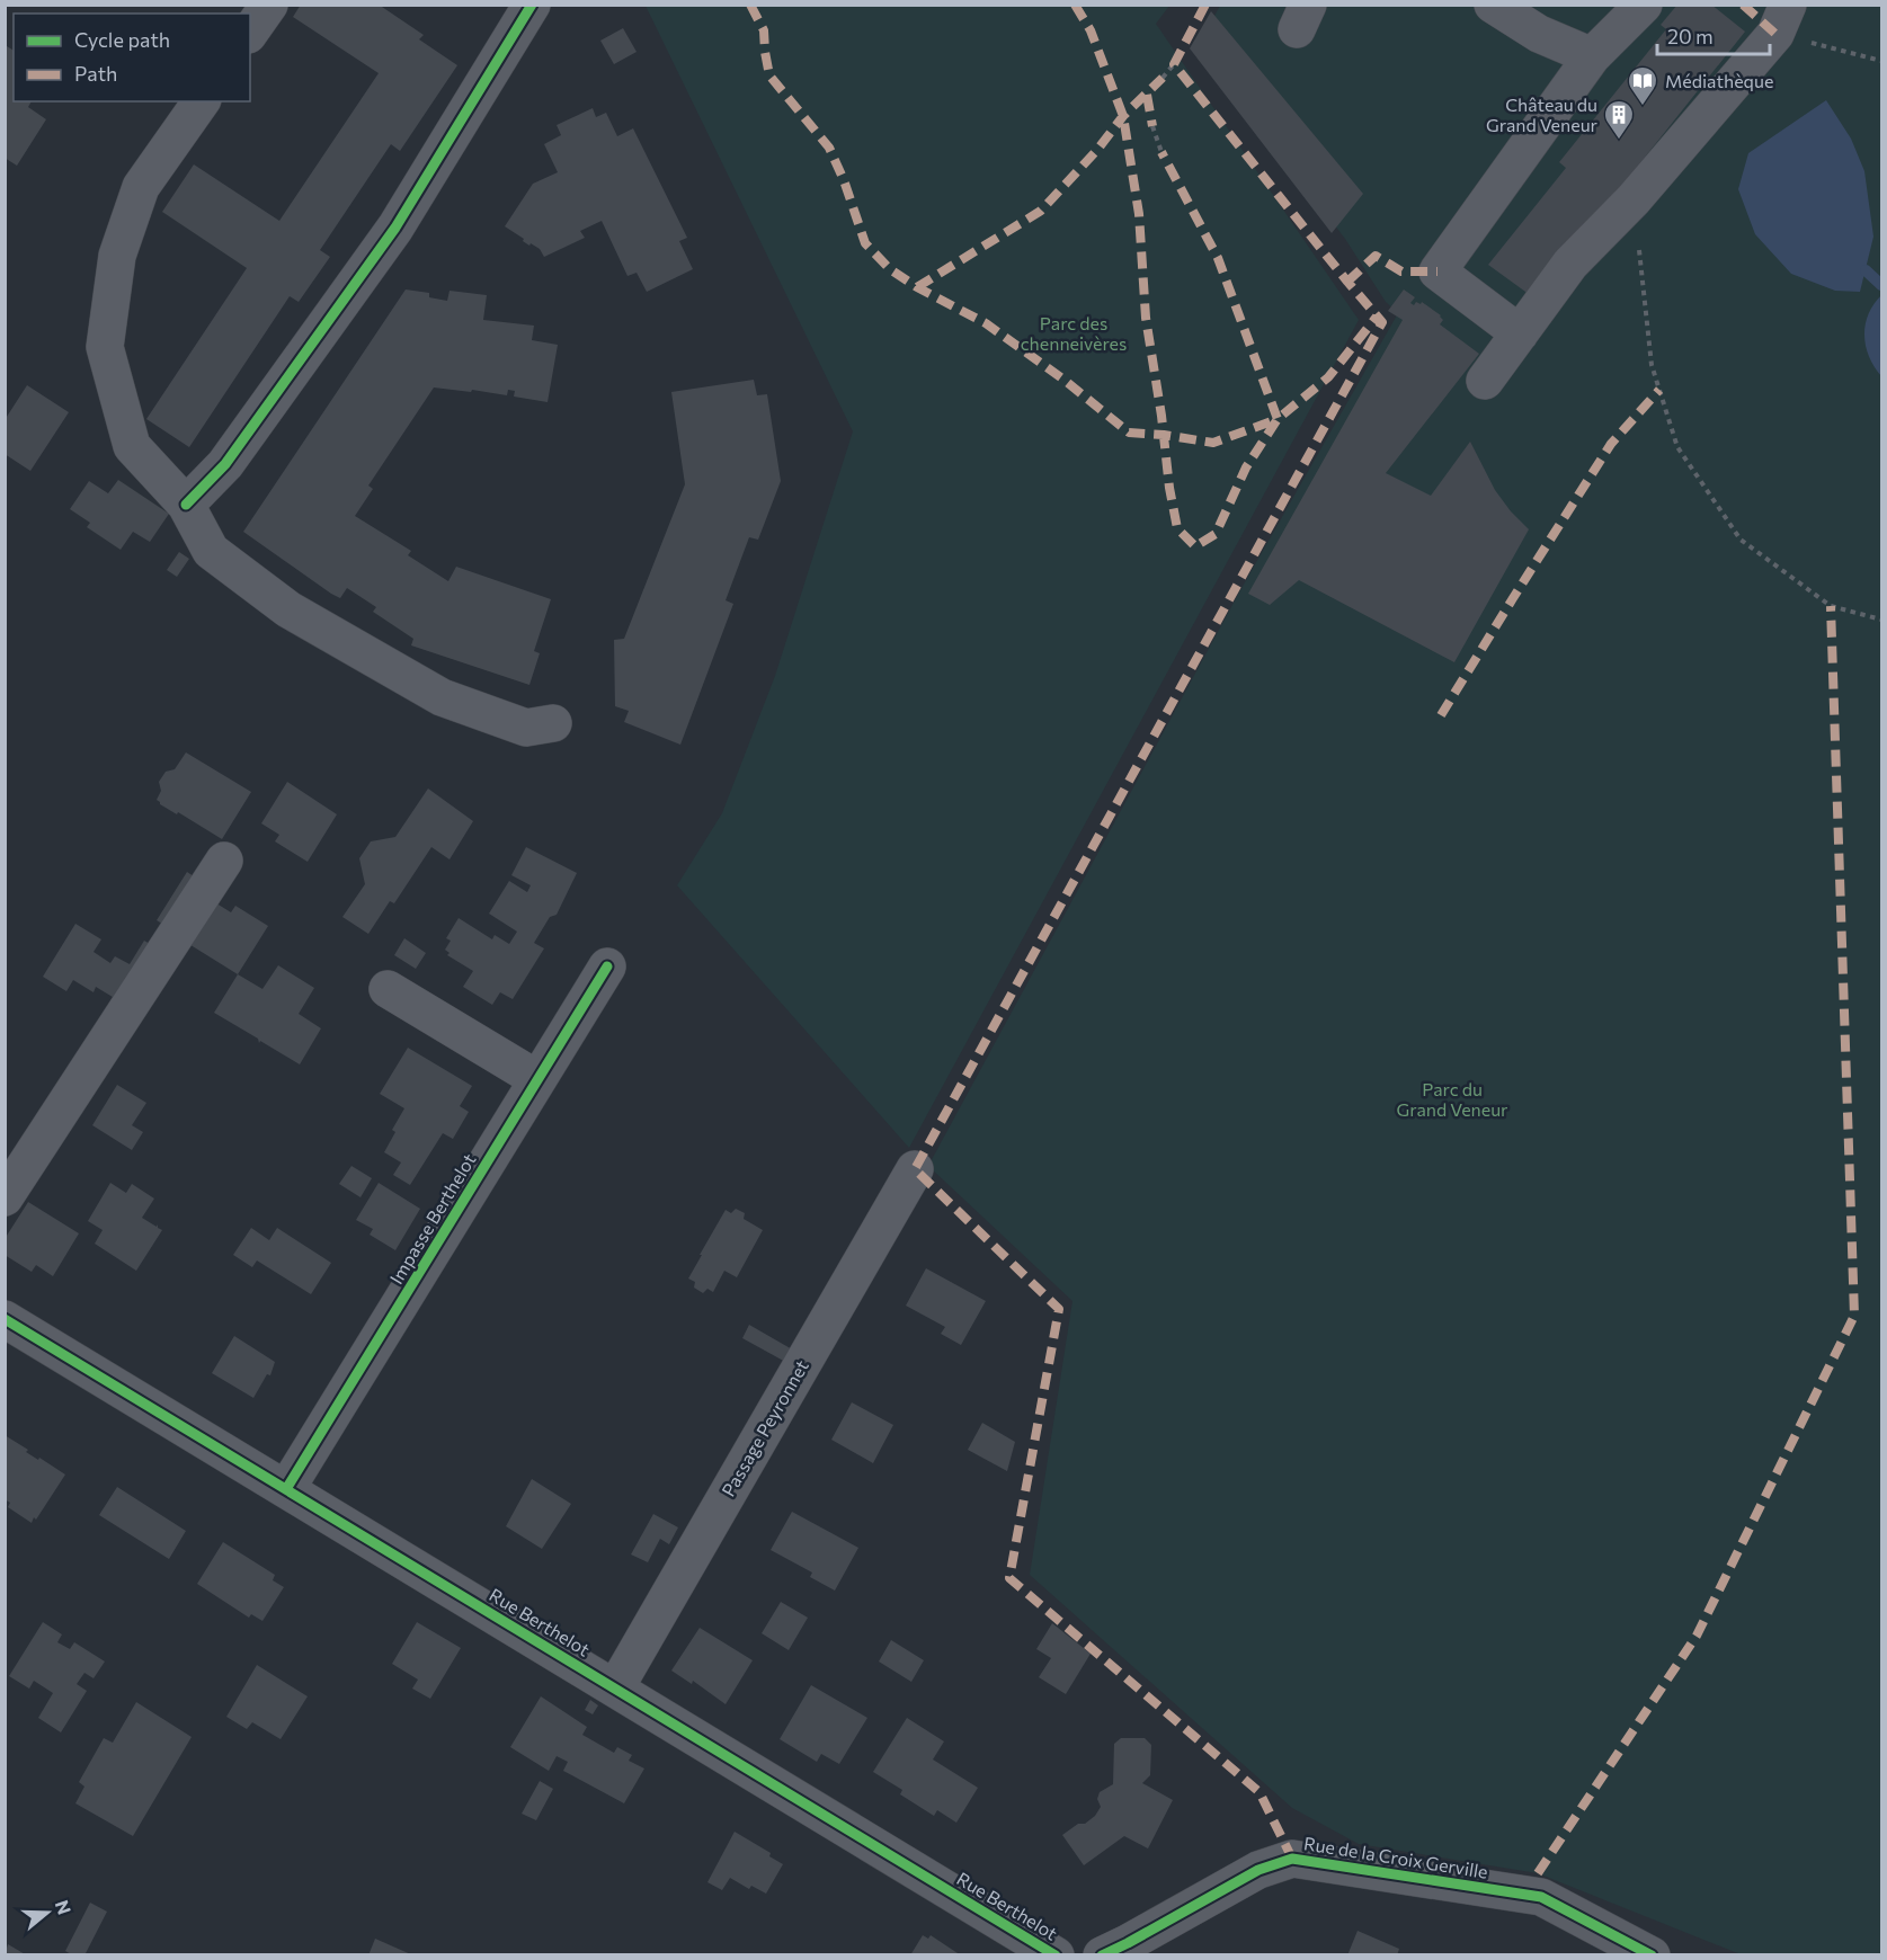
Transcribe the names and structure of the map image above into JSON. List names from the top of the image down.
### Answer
{
  "streets": {
    "street": [
      "Impasse Berthelot",
      "Passage Peyronnet",
      "Rue Berthelot",
      "Rue de la Croix Gerville"
    ]
  },
  "crossings": [
    ["Impasse Berthelot", "Rue Berthelot"],
    ["Passage Peyronnet", "Rue Berthelot"]
  ],
  "parks": ["Parc des chenneivères", "Parc du Grand Veneur"],
  "places": {
    "library": ["Médiathèque"],
    "building": ["Château du Grand Veneur"]
  },
  "legend": ["Cycle path", "Path"],
  "scale_bar": "20 m",
  "north": "right"
}
